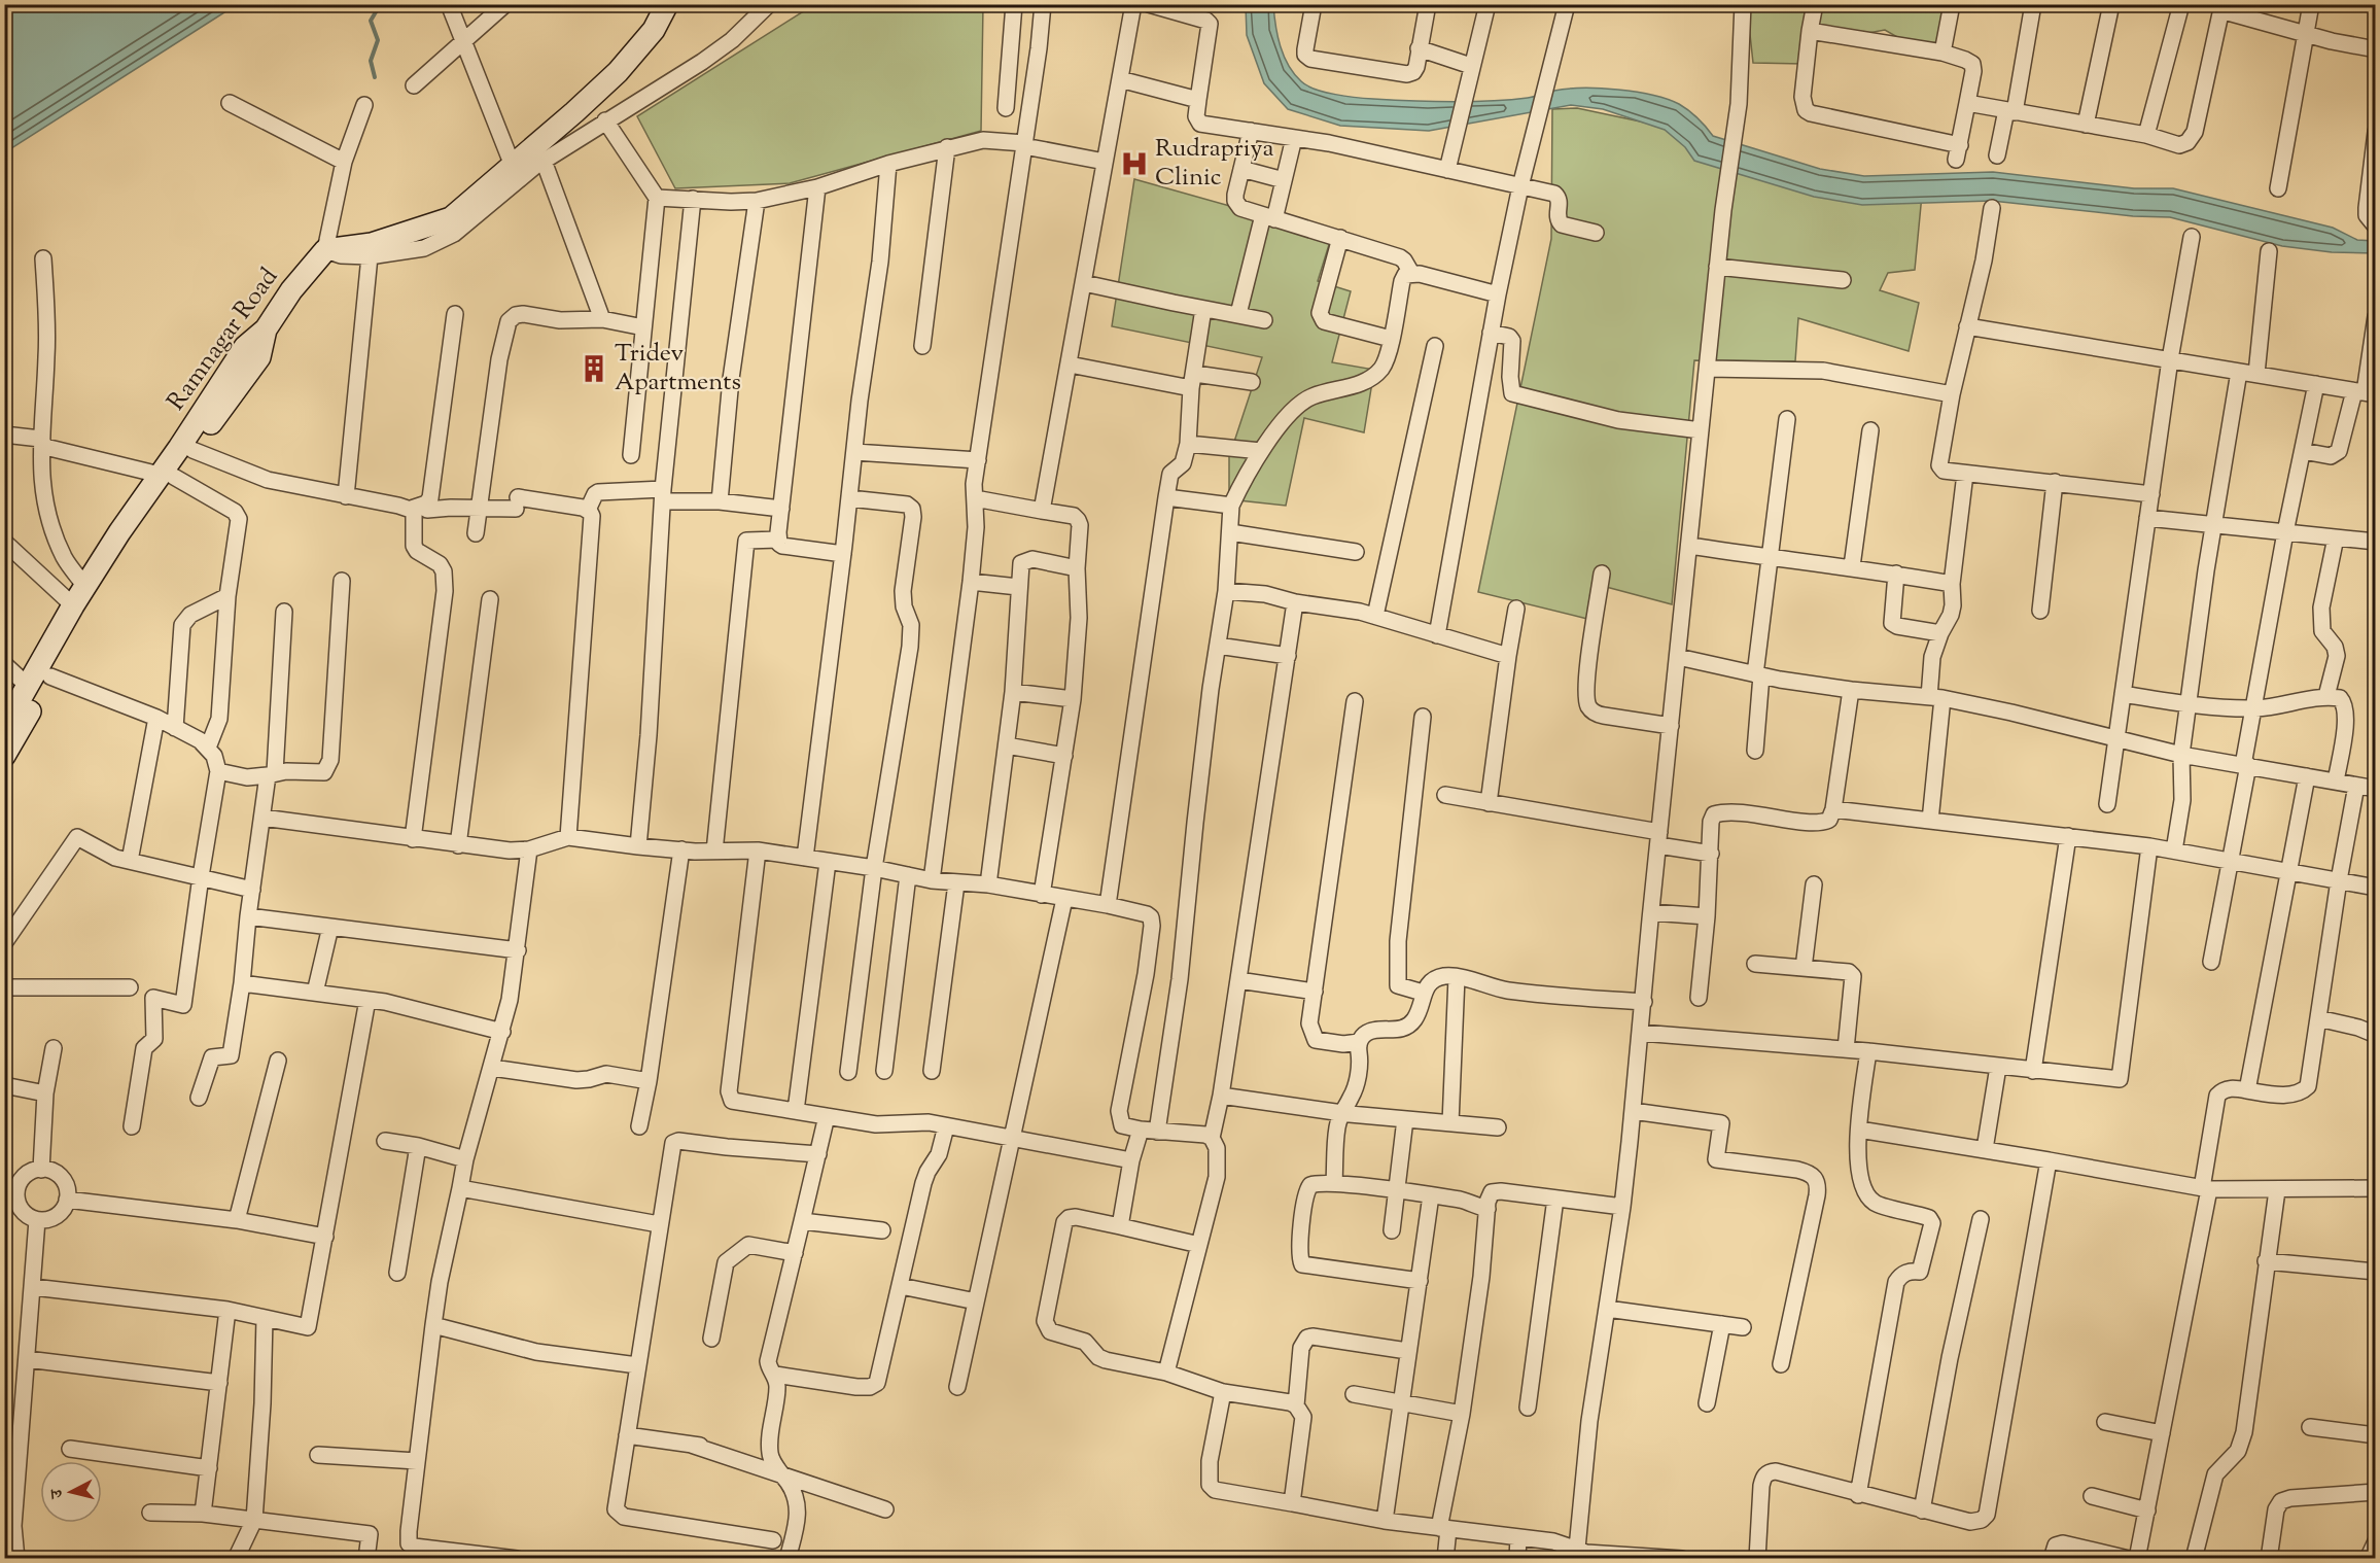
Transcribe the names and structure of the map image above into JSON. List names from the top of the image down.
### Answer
{
  "streets": {
    "main road": ["Ramnagar Road"]
  },
  "places": {
    "hospital": ["Rudrapriya Clinic"],
    "building": ["Tridev Apartments"]
  },
  "north": "left"
}
